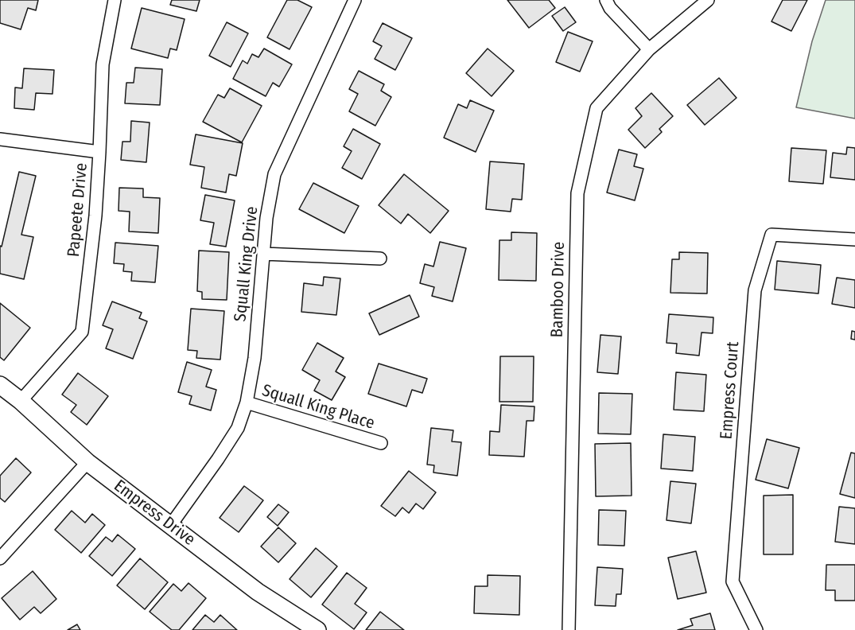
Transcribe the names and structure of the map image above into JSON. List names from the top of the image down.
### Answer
{
  "streets": {
    "street": [
      "Papeete Drive",
      "Squall King Drive",
      "Bamboo Drive",
      "Empress Court",
      "Squall King Place",
      "Empress Drive"
    ]
  },
  "crossings": [
    ["Papeete Drive", "Empress Drive"],
    ["Squall King Drive", "Squall King Place"],
    ["Squall King Drive", "Empress Drive"]
  ]
}
